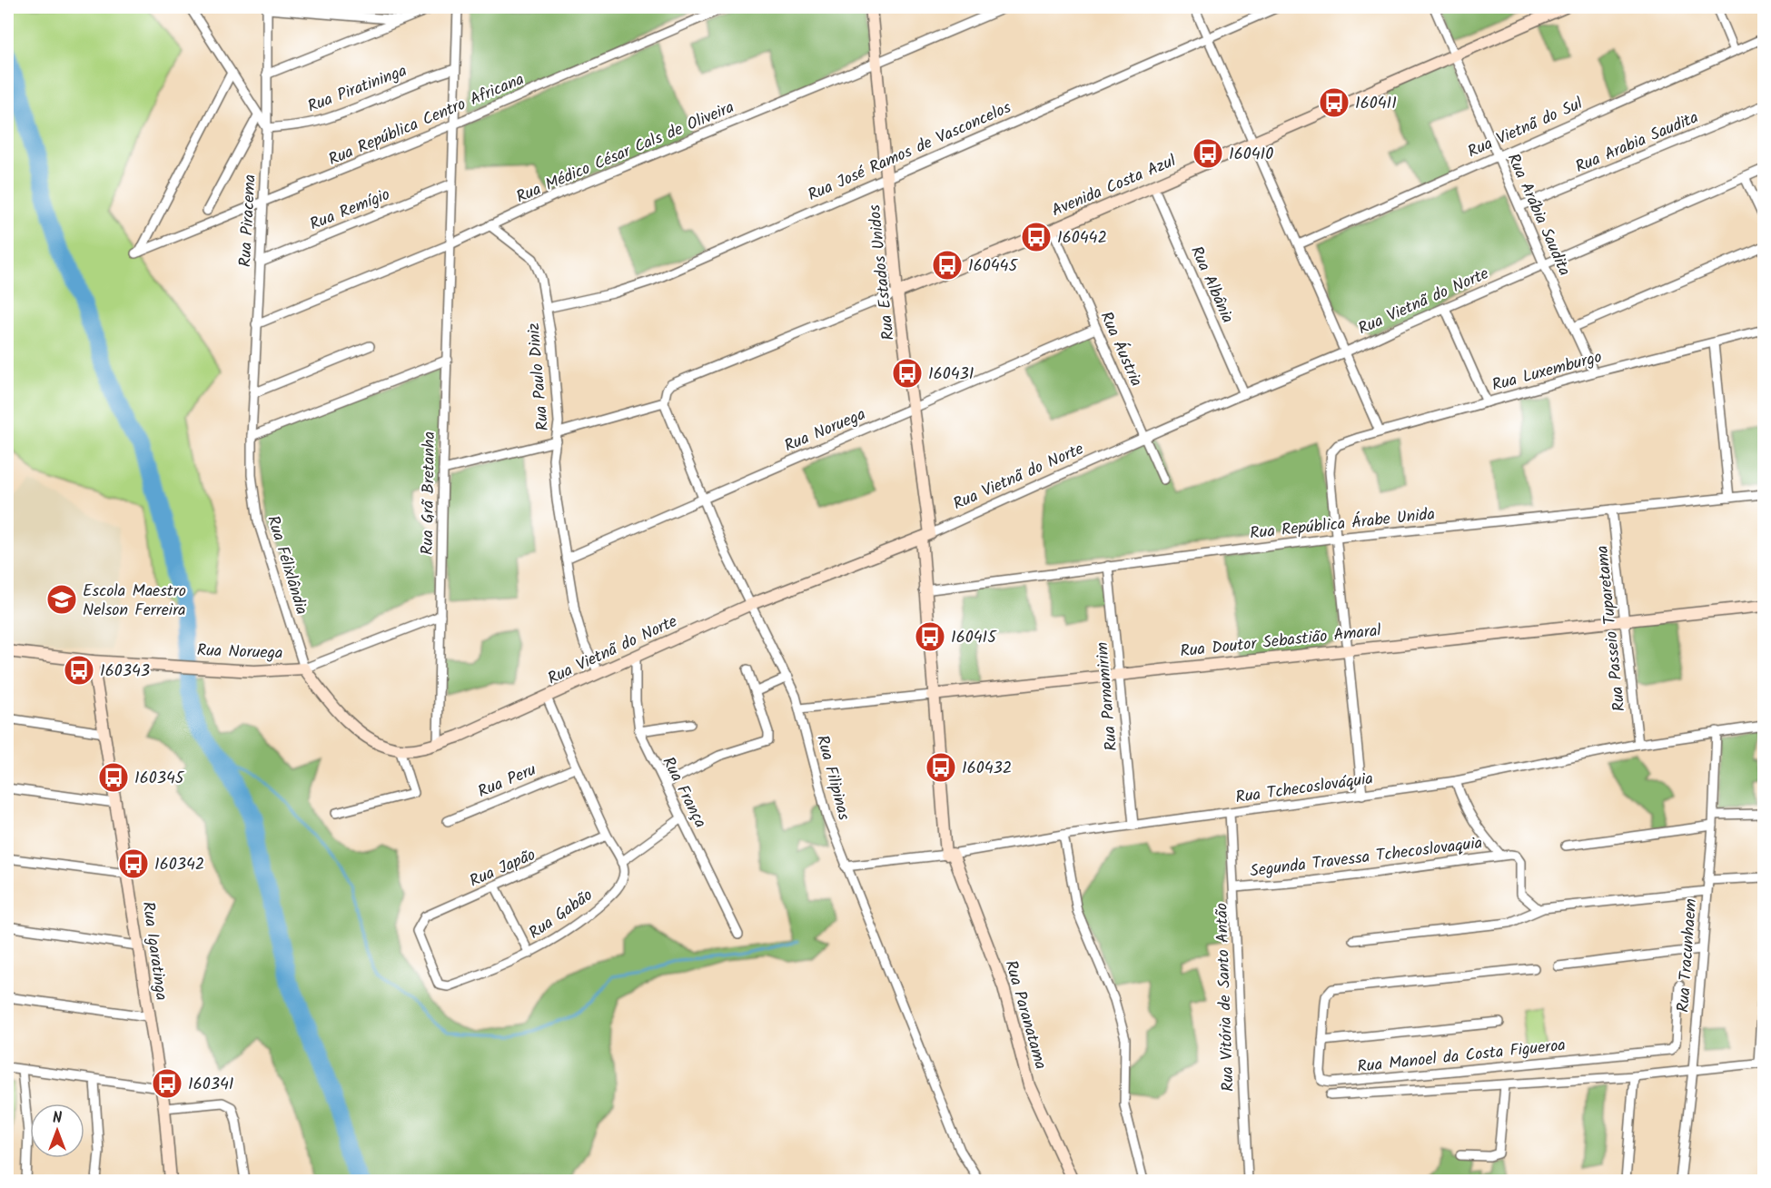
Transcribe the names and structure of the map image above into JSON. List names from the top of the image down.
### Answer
{
  "streets": {
    "street": [
      "Rua Piratininga",
      "Rua República Centro Africana",
      "Rua Vietnã do Sul",
      "Rua Arabia Saudita",
      "Rua José Ramos de Vasconcelos",
      "Rua Médico César Cals de Oliveira",
      "Avenida Costa Azul",
      "Rua Remígio",
      "Rua Arábia Saudita",
      "Rua Piracema",
      "Rua Estados Unidos",
      "Rua Albânia",
      "Rua Vietnã do Norte",
      "Rua Áustria",
      "Rua Luxemburgo",
      "Rua Paulo Diniz",
      "Rua Noruega",
      "Rua Grã Bretanha",
      "Rua República Árabe Unida",
      "Rua Félixlândia",
      "Rua Passeio Tuparetama",
      "Rua Doutor Sebastião Amaral",
      "Rua Parnamirim",
      "Rua Filipinas",
      "Rua Peru",
      "Rua Tchecoslováquia",
      "Rua França",
      "Segunda Travessa Tchecoslovaquia",
      "Rua Japão",
      "Rua Gabão",
      "Rua Igaratinga",
      "Rua Tracunhaem",
      "Rua Vitória de Santo Antão",
      "Rua Paranatama",
      "Rua Manoel da Costa Figueroa"
    ]
  },
  "crossings": [
    ["Rua Piratininga", "Rua Piracema"],
    ["Rua Piratininga", "Rua Grã Bretanha"],
    ["Rua República Centro Africana", "Rua Piracema"],
    ["Rua República Centro Africana", "Rua Grã Bretanha"],
    ["Rua Vietnã do Sul", "Rua Arábia Saudita"],
    ["Rua Arabia Saudita", "Rua Arábia Saudita"],
    ["Rua José Ramos de Vasconcelos", "Rua Estados Unidos"],
    ["Rua José Ramos de Vasconcelos", "Rua Paulo Diniz"],
    ["Rua Médico César Cals de Oliveira", "Rua Piracema"],
    ["Rua Médico César Cals de Oliveira", "Rua Estados Unidos"],
    ["Rua Médico César Cals de Oliveira", "Rua Paulo Diniz"],
    ["Rua Médico César Cals de Oliveira", "Rua Grã Bretanha"],
    ["Avenida Costa Azul", "Rua Arábia Saudita"],
    ["Avenida Costa Azul", "Rua Estados Unidos"],
    ["Avenida Costa Azul", "Rua Albânia"],
    ["Avenida Costa Azul", "Rua Áustria"],
    ["Avenida Costa Azul", "Rua Filipinas"],
    ["Rua Remígio", "Rua Piracema"],
    ["Rua Remígio", "Rua Grã Bretanha"],
    ["Rua Arábia Saudita", "Rua Vietnã do Norte"],
    ["Rua Arábia Saudita", "Rua Luxemburgo"],
    ["Rua Piracema", "Rua Félixlândia"],
    ["Rua Estados Unidos", "Rua Vietnã do Norte"],
    ["Rua Estados Unidos", "Rua Noruega"],
    ["Rua Estados Unidos", "Rua Paranatama"],
    ["Rua Albânia", "Rua Vietnã do Norte"],
    ["Rua Vietnã do Norte", "Rua Áustria"],
    ["Rua Vietnã do Norte", "Rua Paulo Diniz"],
    ["Rua Vietnã do Norte", "Rua Grã Bretanha"],
    ["Rua Vietnã do Norte", "Rua Filipinas"],
    ["Rua Vietnã do Norte", "Rua França"],
    ["Rua Vietnã do Norte", "Rua Paranatama"],
    ["Rua Áustria", "Rua Noruega"],
    ["Rua Luxemburgo", "Rua República Árabe Unida"],
    ["Rua Paulo Diniz", "Rua Noruega"],
    ["Rua Noruega", "Rua Grã Bretanha"],
    ["Rua Noruega", "Rua Félixlândia"],
    ["Rua Noruega", "Rua Filipinas"],
    ["Rua Noruega", "Rua Igaratinga"],
    ["Rua República Árabe Unida", "Rua Passeio Tuparetama"],
    ["Rua República Árabe Unida", "Rua Parnamirim"],
    ["Rua República Árabe Unida", "Rua Paranatama"],
    ["Rua Passeio Tuparetama", "Rua Doutor Sebastião Amaral"],
    ["Rua Passeio Tuparetama", "Rua Tchecoslováquia"],
    ["Rua Doutor Sebastião Amaral", "Rua Parnamirim"],
    ["Rua Doutor Sebastião Amaral", "Rua Filipinas"],
    ["Rua Doutor Sebastião Amaral", "Rua Paranatama"],
    ["Rua Parnamirim", "Rua Tchecoslováquia"],
    ["Rua Filipinas", "Rua Tchecoslováquia"],
    ["Rua Tchecoslováquia", "Rua Tracunhaem"],
    ["Rua Tchecoslováquia", "Rua Vitória de Santo Antão"],
    ["Rua Tchecoslováquia", "Rua Paranatama"],
    ["Segunda Travessa Tchecoslovaquia", "Rua Vitória de Santo Antão"],
    ["Rua Japão", "Rua Gabão"]
  ],
  "places": {
    "bus stop": [
      "160411",
      "160410",
      "160442",
      "160445",
      "160431",
      "160415",
      "160343",
      "160432",
      "160345",
      "160342",
      "160341"
    ],
    "school or university": ["Escola Maestro Nelson Ferreira"]
  },
  "north": "top"
}
